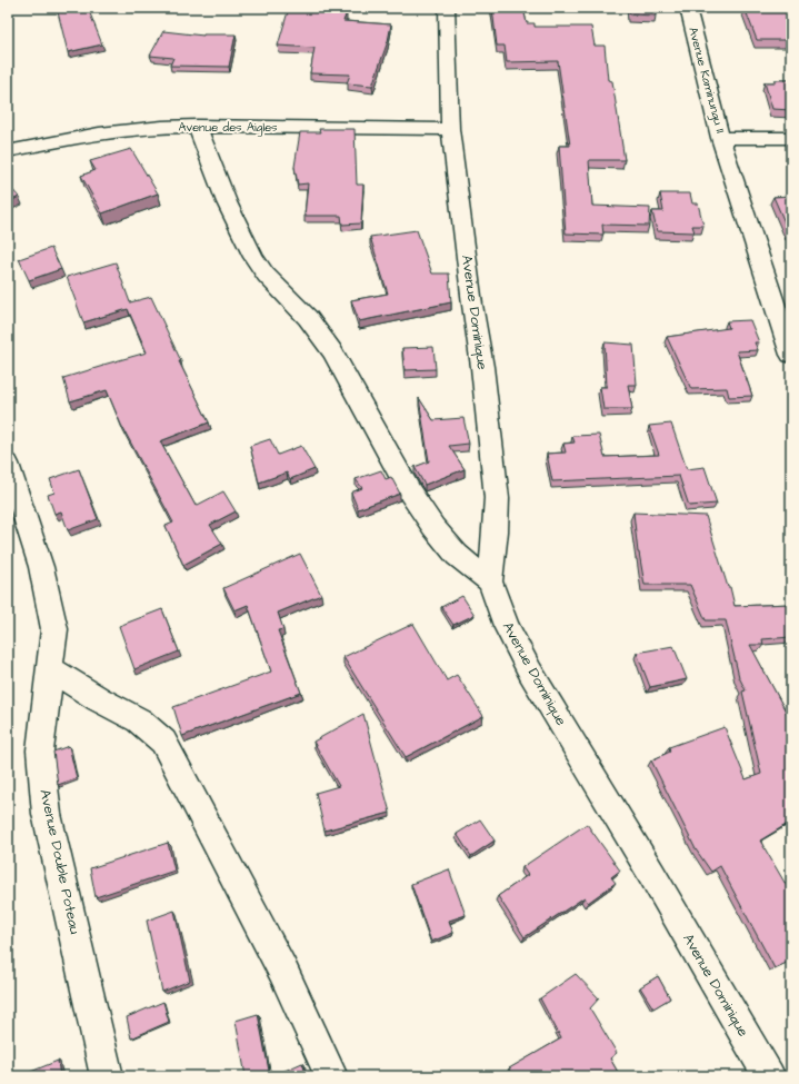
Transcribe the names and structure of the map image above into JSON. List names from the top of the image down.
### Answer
{
  "streets": {
    "street": [
      "Avenue Kaminungu II",
      "Avenue des Aigles",
      "Avenue Dominique",
      "Avenue Double Poteau"
    ]
  },
  "crossings": [
    ["Avenue des Aigles", "Avenue Dominique"]
  ]
}
